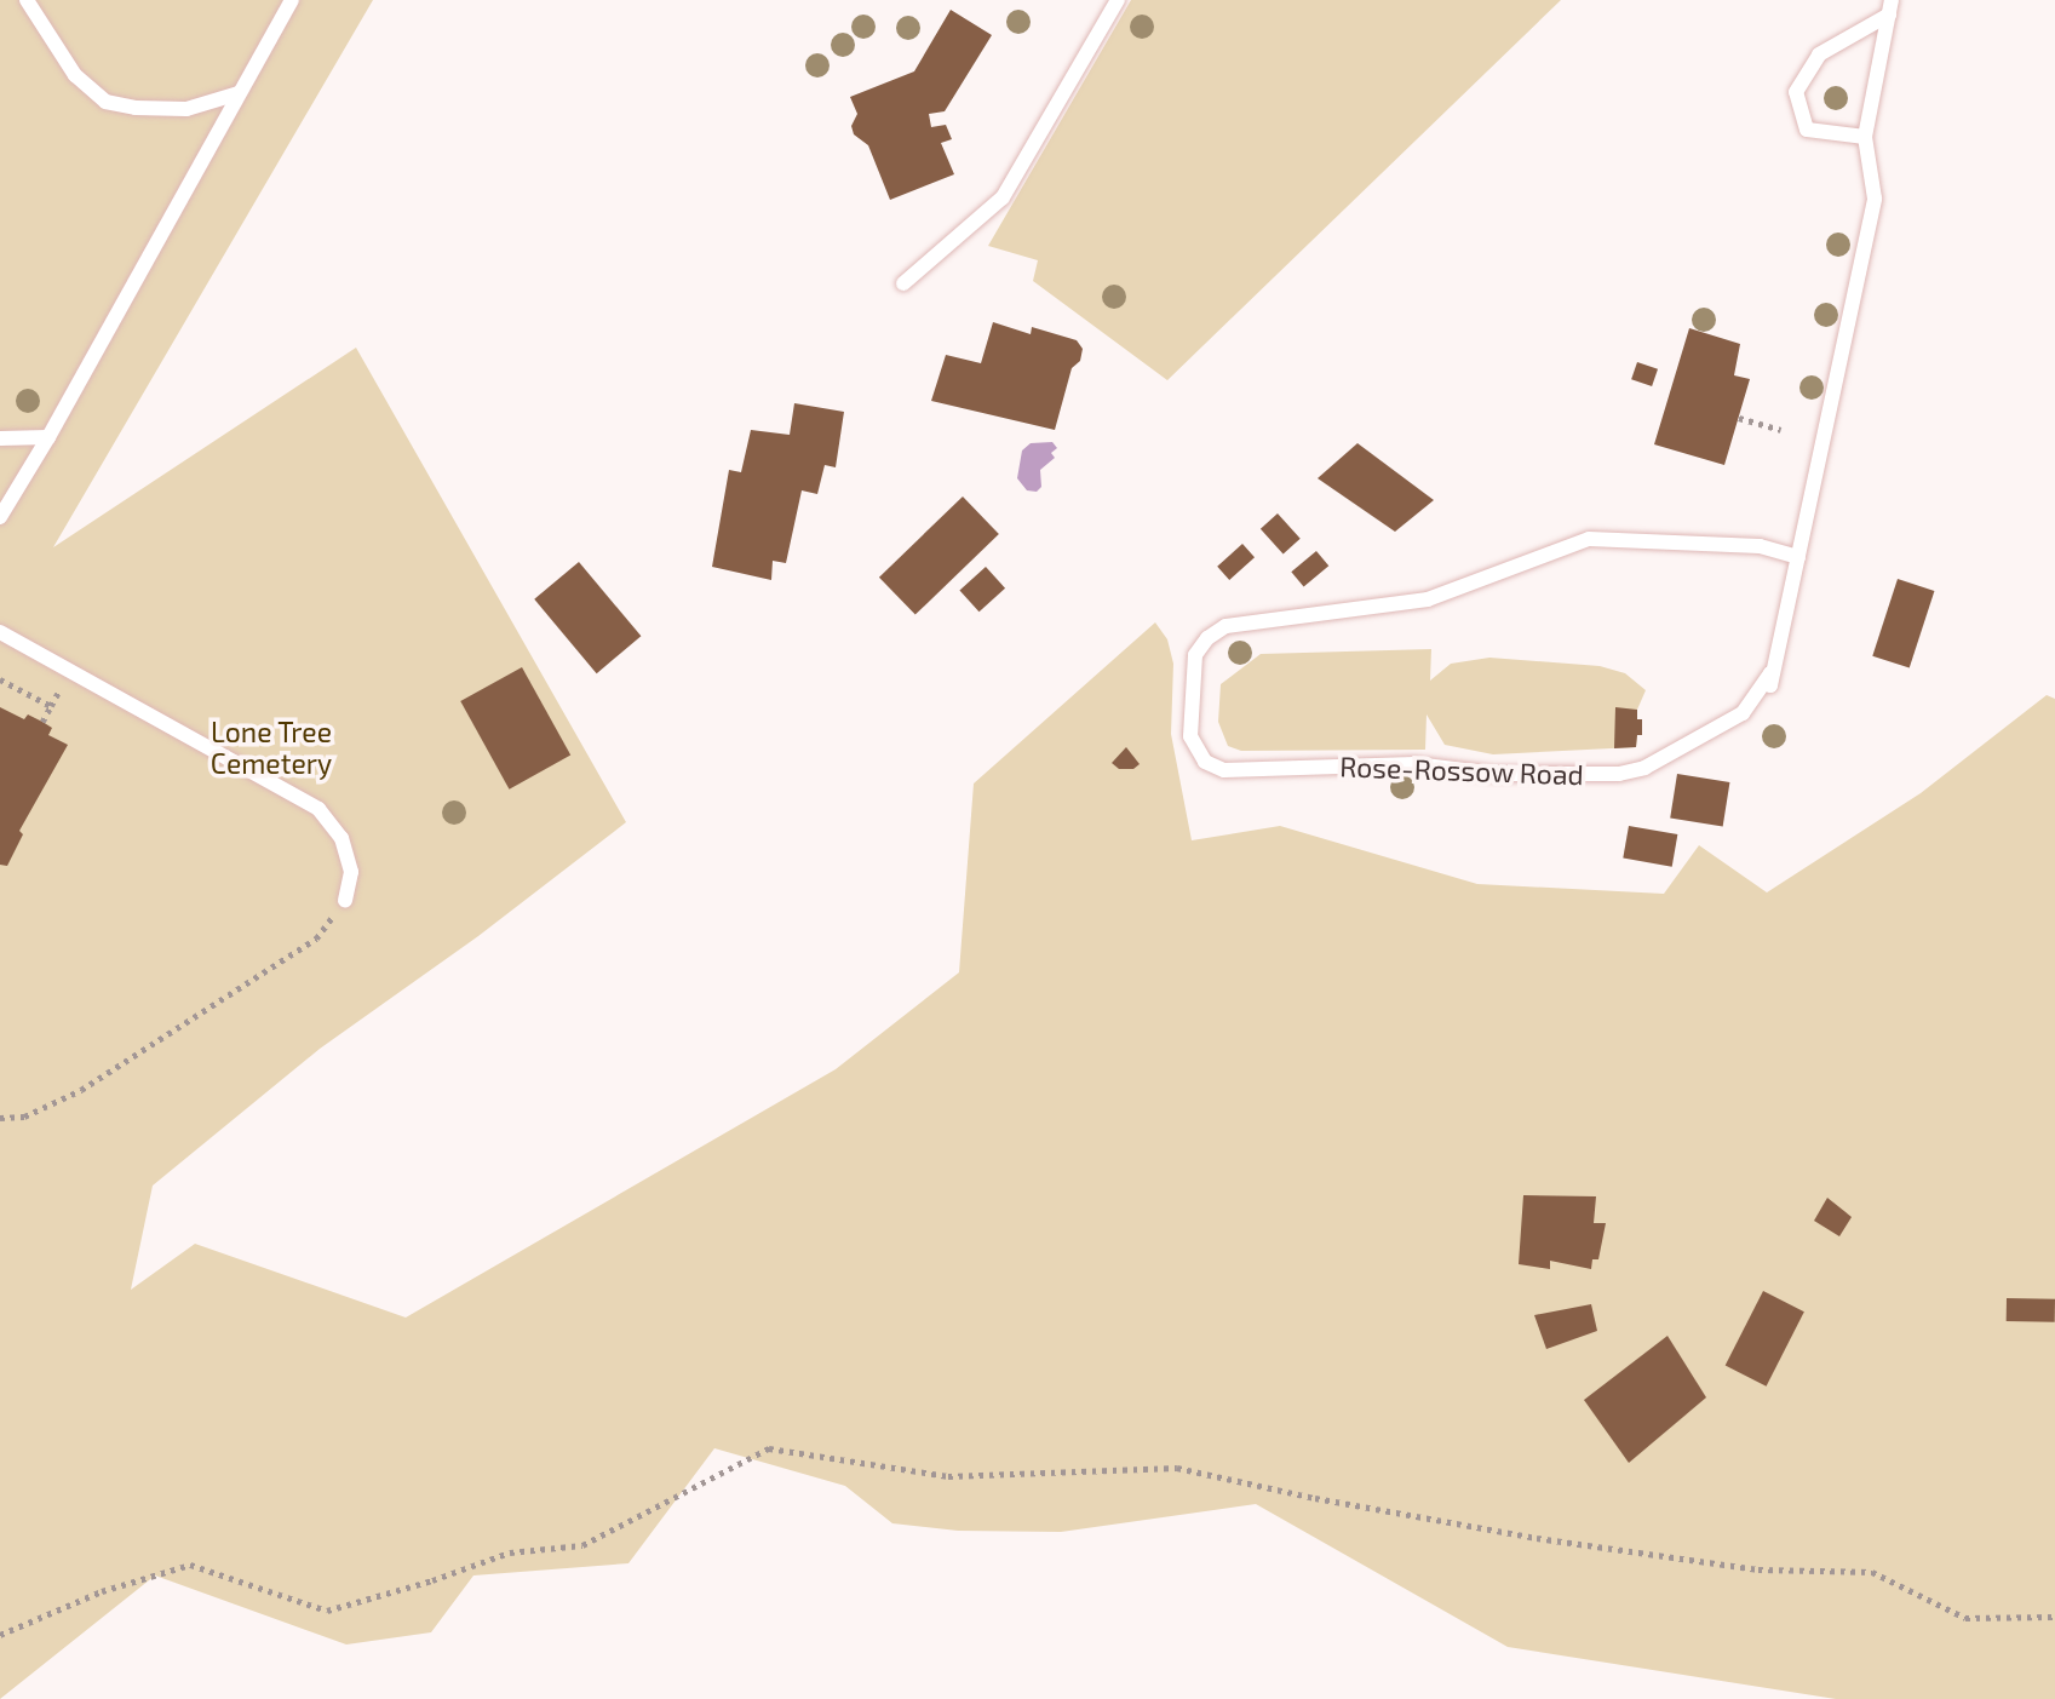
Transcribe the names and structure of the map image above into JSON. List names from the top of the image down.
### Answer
{
  "streets": {
    "lane": ["Rose-Rossow Road"]
  },
  "parks": ["Lone Tree Cemetery"]
}
